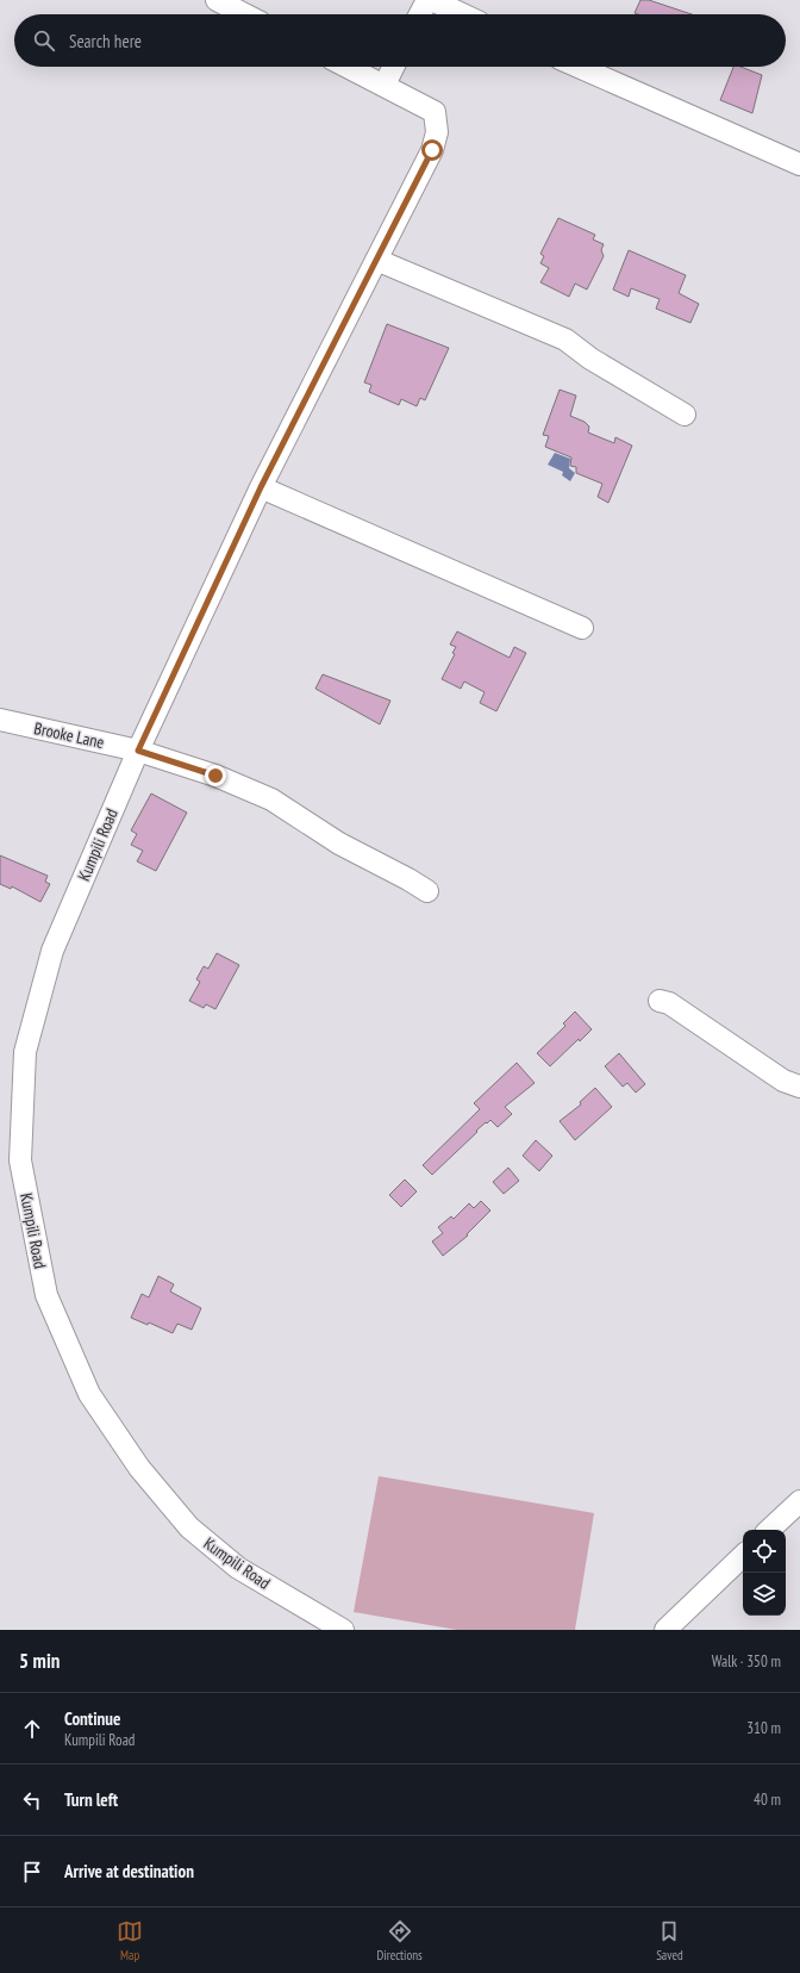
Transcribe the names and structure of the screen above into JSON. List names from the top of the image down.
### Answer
{
  "streets": {
    "street": ["Brooke Lane", "Kumpili Road"]
  },
  "crossings": [
    ["Brooke Lane", "Kumpili Road"]
  ],
  "page": {
    "search": "Search here",
    "heading": ["5 min", "Walk · 350 m"],
    "list": [
      ["Continue", "Kumpili Road", "310 m"],
      ["Turn left", "40 m"],
      "Arrive at destination"
    ],
    "nav": ["Map", "Directions", "Saved"]
  }
}
